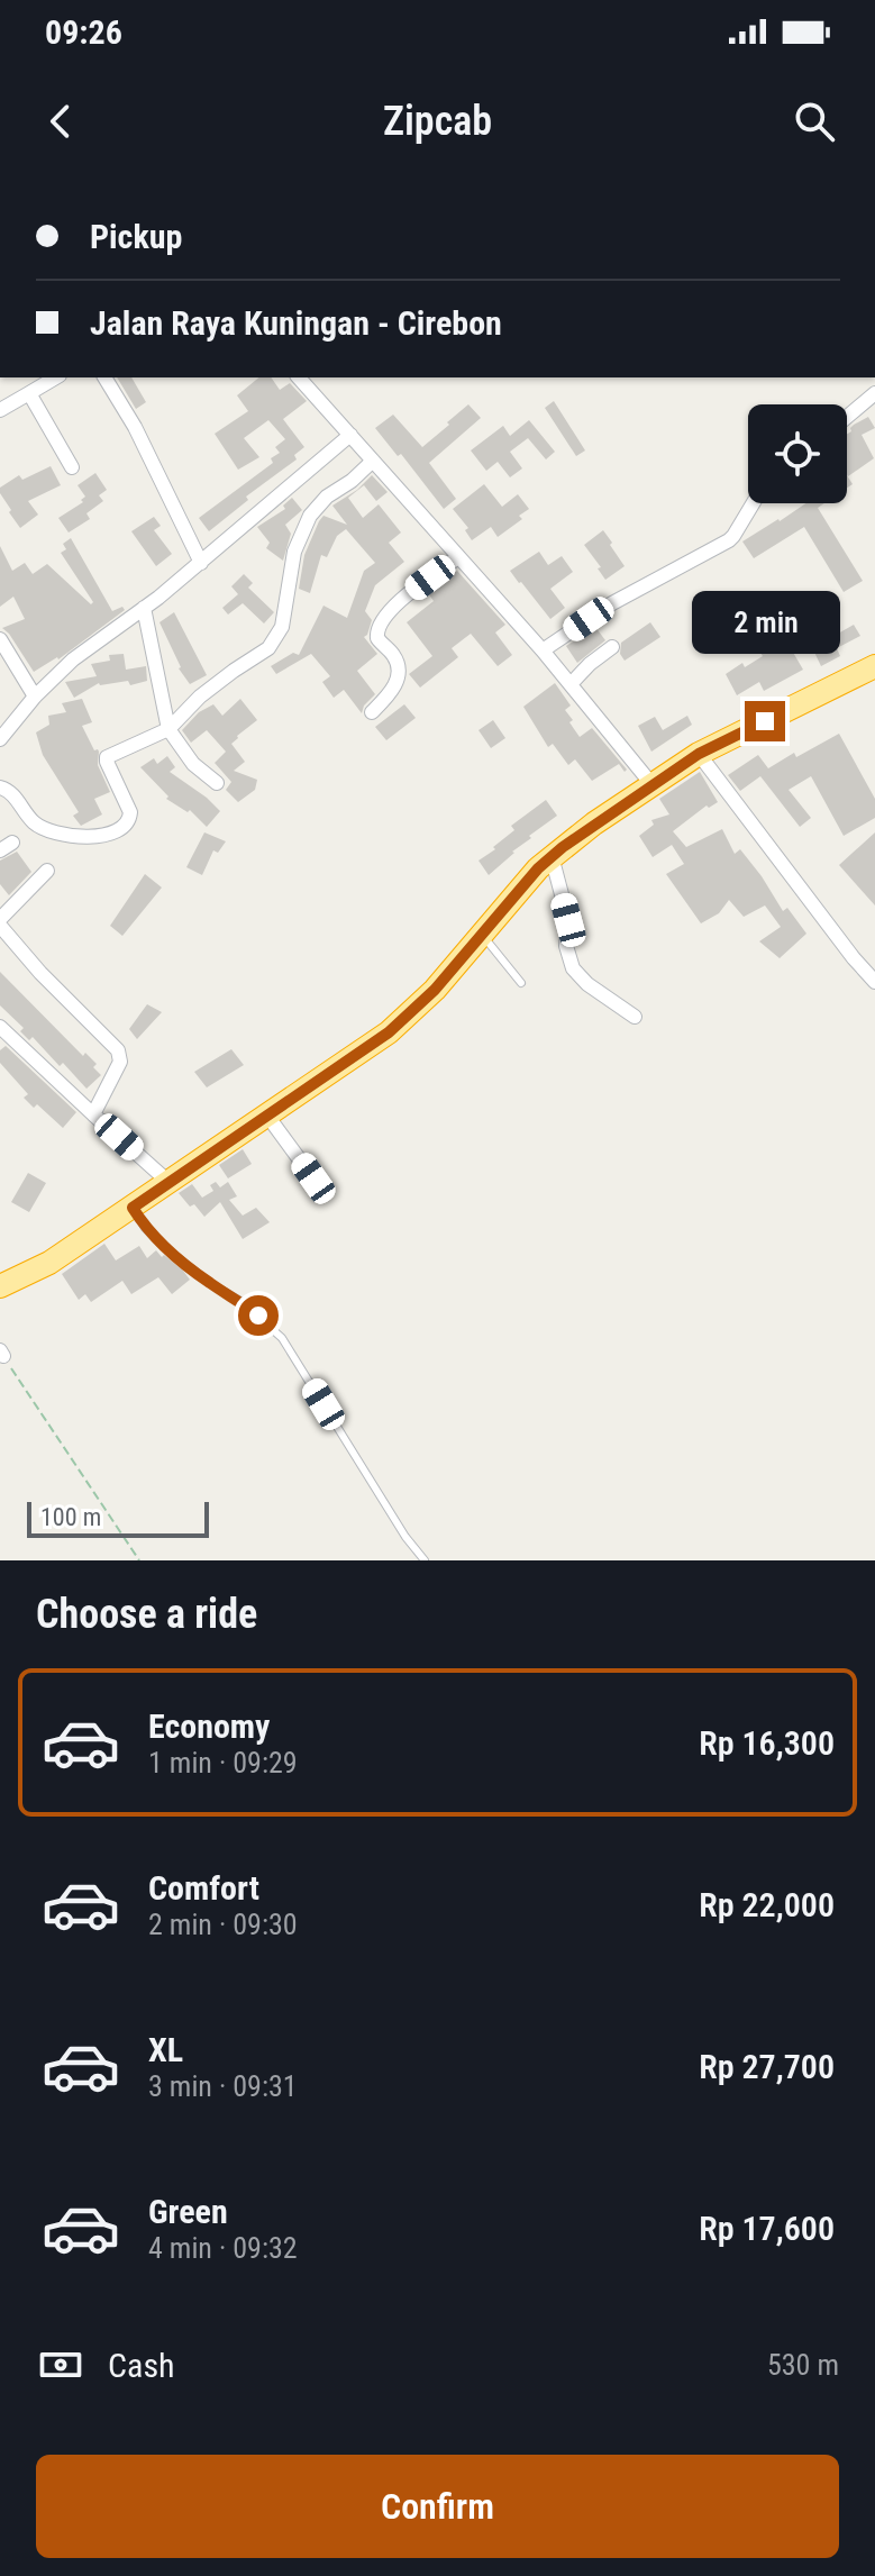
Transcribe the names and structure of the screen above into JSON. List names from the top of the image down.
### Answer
{
  "scale_bar": "100 m",
  "page": {
    "status": "09:26",
    "header": "Zipcab",
    "banner": ["Pickup", "Jalan Raya Kuningan - Cirebon"],
    "bubble": "2 min",
    "scale": "100 m",
    "heading": "Choose a ride",
    "list": [
      {
        "name": "Economy",
        "note": "1 min · 09:29",
        "value": "Rp 16,300"
      },
      {
        "name": "Comfort",
        "note": "2 min · 09:30",
        "value": "Rp 22,000"
      },
      {
        "name": "XL",
        "note": "3 min · 09:31",
        "value": "Rp 27,700"
      },
      {
        "name": "Green",
        "note": "4 min · 09:32",
        "value": "Rp 17,600"
      }
    ],
    "pay": ["Cash", "530 m"],
    "buttons": "Confirm"
  }
}
